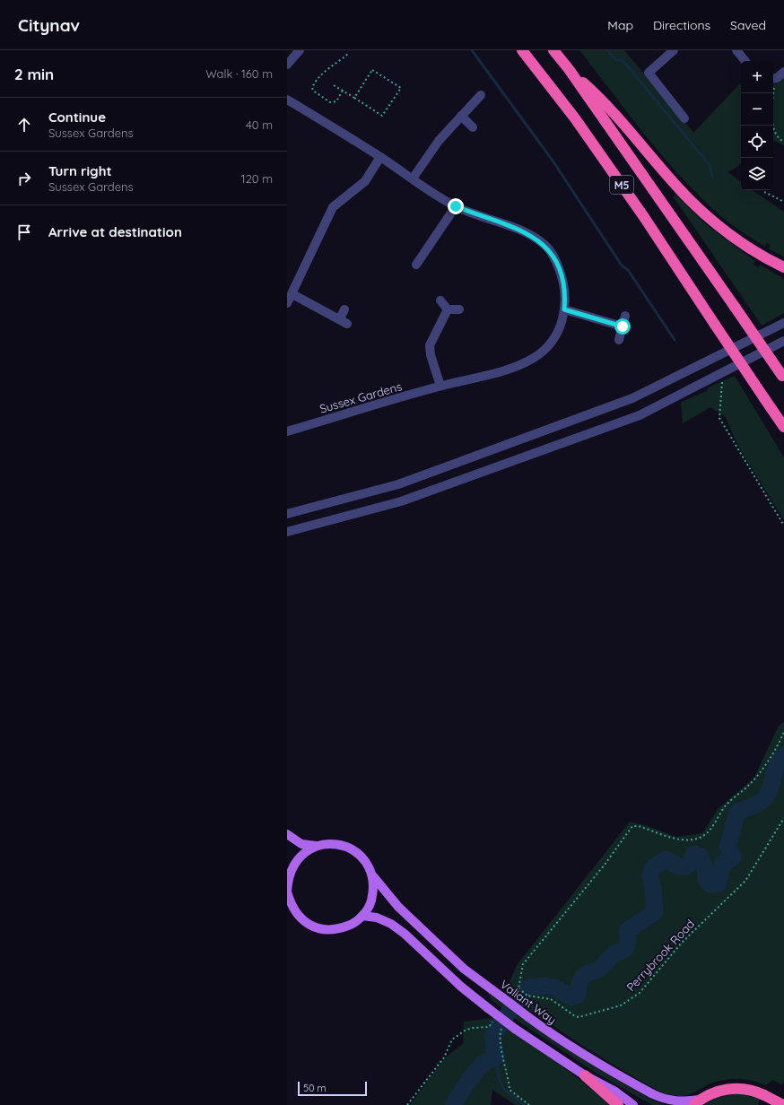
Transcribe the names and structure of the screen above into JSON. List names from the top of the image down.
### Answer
{
  "streets": {
    "highway": ["M5"],
    "main road": ["Valiant Way"],
    "street": ["Sussex Gardens"],
    "path": ["Perrybrook Road"]
  },
  "scale_bar": "50 m",
  "page": {
    "header": "Citynav",
    "nav": ["Map", "Directions", "Saved"],
    "heading": ["2 min", "Walk · 160 m"],
    "map_buttons": ["+", "−"],
    "list": [
      ["Continue", "Sussex Gardens", "40 m"],
      ["Turn right", "Sussex Gardens", "120 m"],
      "Arrive at destination"
    ],
    "scale": "50 m"
  }
}
